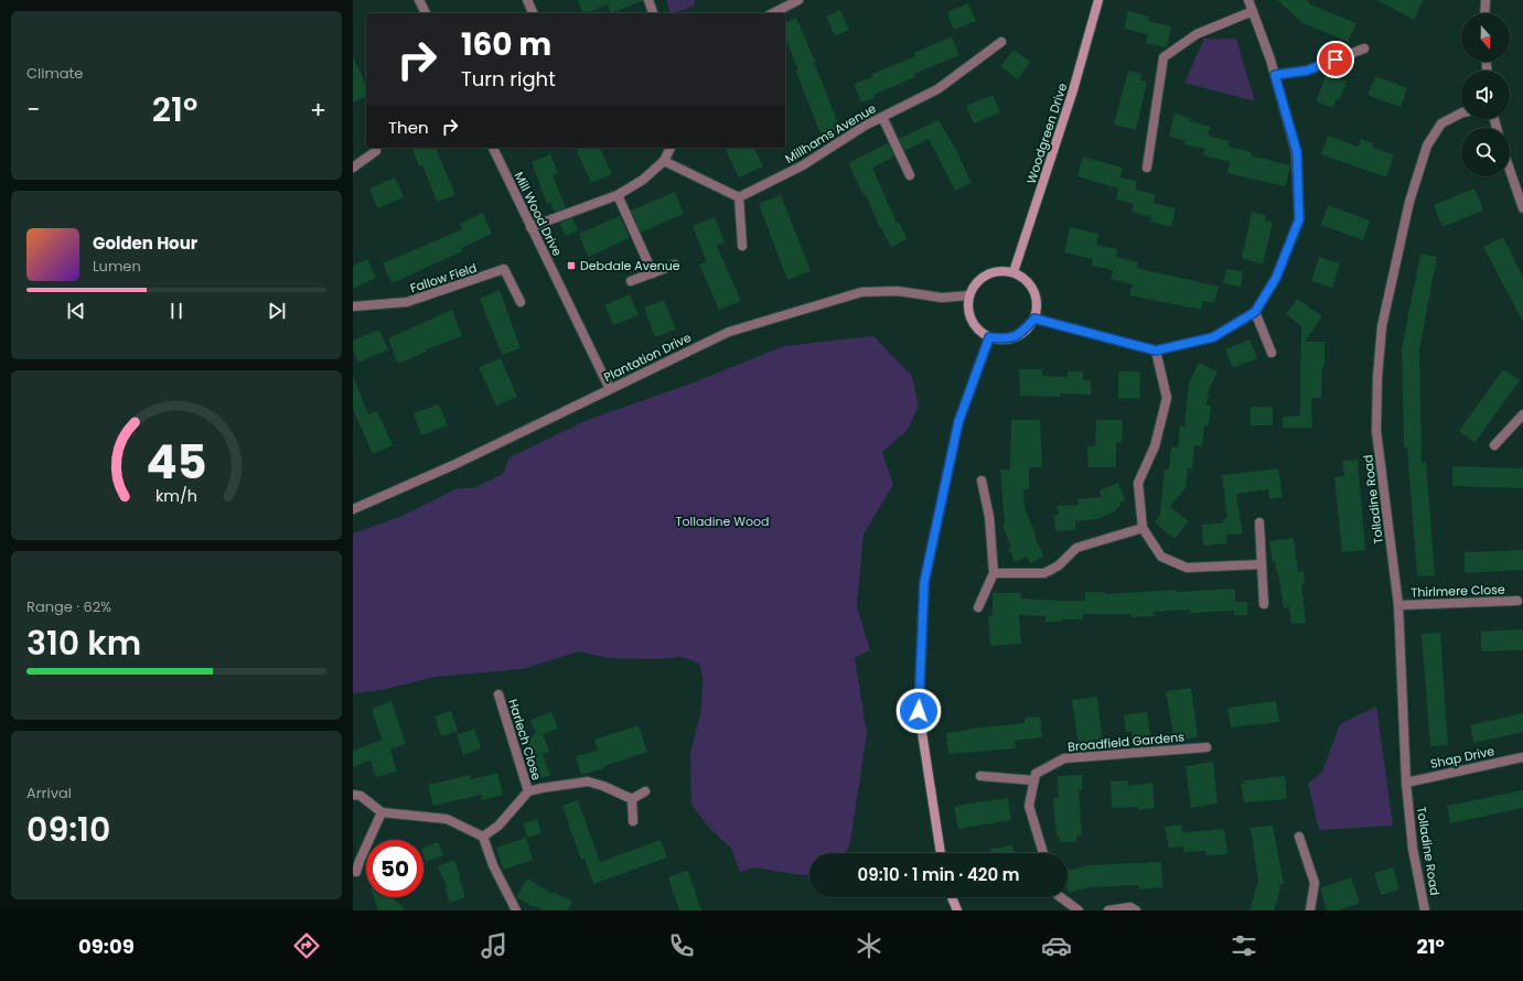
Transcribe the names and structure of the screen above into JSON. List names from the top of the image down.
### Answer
{
  "streets": {
    "main road": ["Woodgreen Drive"],
    "street": [
      "Millhams Avenue",
      "Mill Wood Drive",
      "Fallow Field",
      "Plantation Drive",
      "Tolladine Road",
      "Thirlmere Close",
      "Harlech Close",
      "Broadfield Gardens",
      "Shap Drive"
    ]
  },
  "crossings": [
    ["Woodgreen Drive", "Plantation Drive"],
    ["Mill Wood Drive", "Plantation Drive"],
    ["Tolladine Road", "Thirlmere Close"],
    ["Tolladine Road", "Shap Drive"]
  ],
  "parks": ["Tolladine Wood"],
  "places": {
    "transit": ["Debdale Avenue"]
  },
  "north": "bottom",
  "page": {
    "tile": [
      "Climate",
      ["Range · 62%", "310 km"],
      ["Arrival", "09:10"]
    ],
    "turn": ["160 m", "Turn right"],
    "heat": ["−", "21°", "+"],
    "then": "Then",
    "song": ["Golden Hour", "Lumen"],
    "limit": "50",
    "trip": "09:10 · 1 min · 420 m",
    "tabs": ["09:09", "21°"],
    "gauge": ["45", "km/h"]
  }
}
